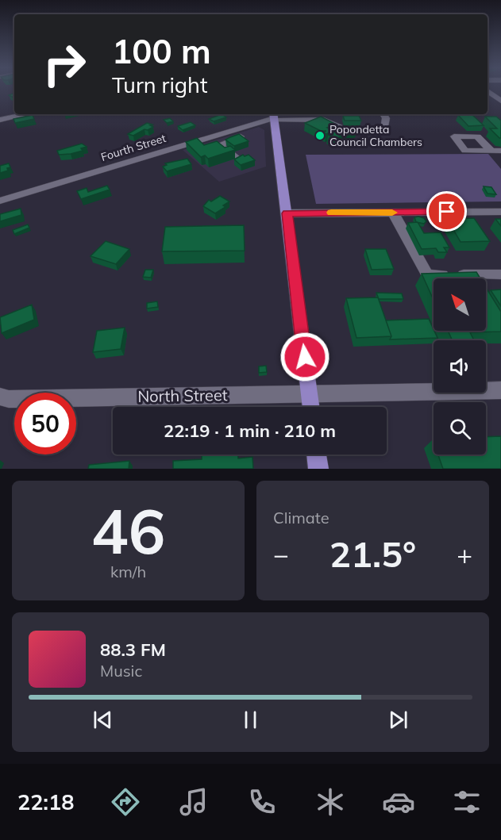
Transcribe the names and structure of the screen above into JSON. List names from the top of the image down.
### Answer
{
  "streets": {
    "street": ["Fourth Street", "North Street"]
  },
  "places": ["Popondetta Council Chambers"],
  "north": "top left",
  "page": {
    "turn": ["100 m", "Turn right"],
    "limit": "50",
    "trip": "22:19 · 1 min · 210 m",
    "tile": [
      ["46", "km/h"],
      "Climate"
    ],
    "heat": ["−", "21.5°", "+"],
    "song": ["88.3 FM", "Music"],
    "tabs": "22:18"
  }
}
